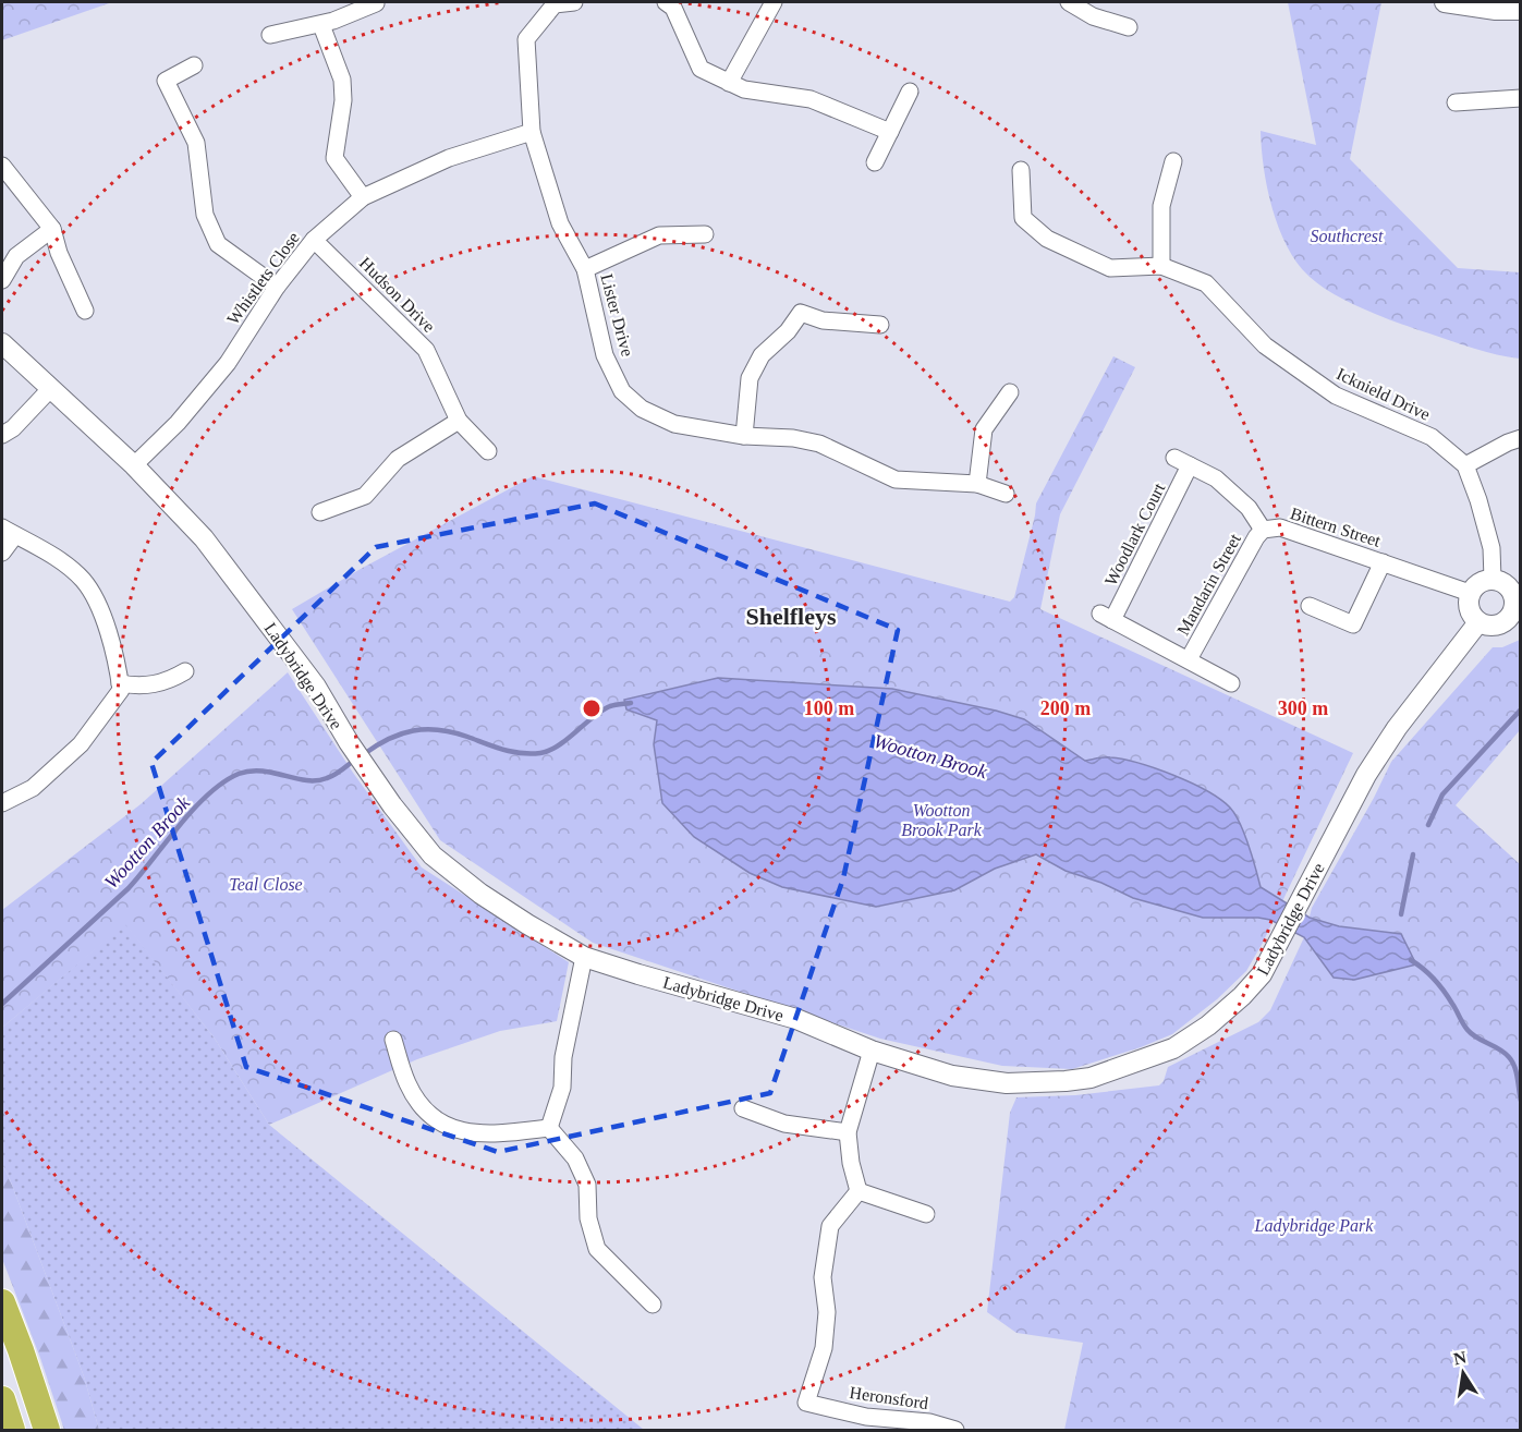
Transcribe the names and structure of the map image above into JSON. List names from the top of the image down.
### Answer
{
  "streets": {
    "street": [
      "Whistlets Close",
      "Hudson Drive",
      "Lister Drive",
      "Icknield Drive",
      "Bittern Street",
      "Woodlark Court",
      "Mandarin Street",
      "Ladybridge Drive",
      "Heronsford"
    ]
  },
  "crossings": [
    ["Whistlets Close", "Hudson Drive"],
    ["Whistlets Close", "Lister Drive"],
    ["Whistlets Close", "Ladybridge Drive"],
    ["Icknield Drive", "Bittern Street"],
    ["Icknield Drive", "Ladybridge Drive"],
    ["Bittern Street", "Woodlark Court"],
    ["Bittern Street", "Mandarin Street"],
    ["Bittern Street", "Ladybridge Drive"],
    ["Woodlark Court", "Mandarin Street"]
  ],
  "districts": ["Shelfleys"],
  "water": ["Wootton Brook"],
  "parks": [
    "Southcrest",
    "Wootton Brook Park",
    "Teal Close",
    "Ladybridge Park"
  ],
  "north": "top",
  "rings": ["100 m", "200 m", "300 m"]
}
